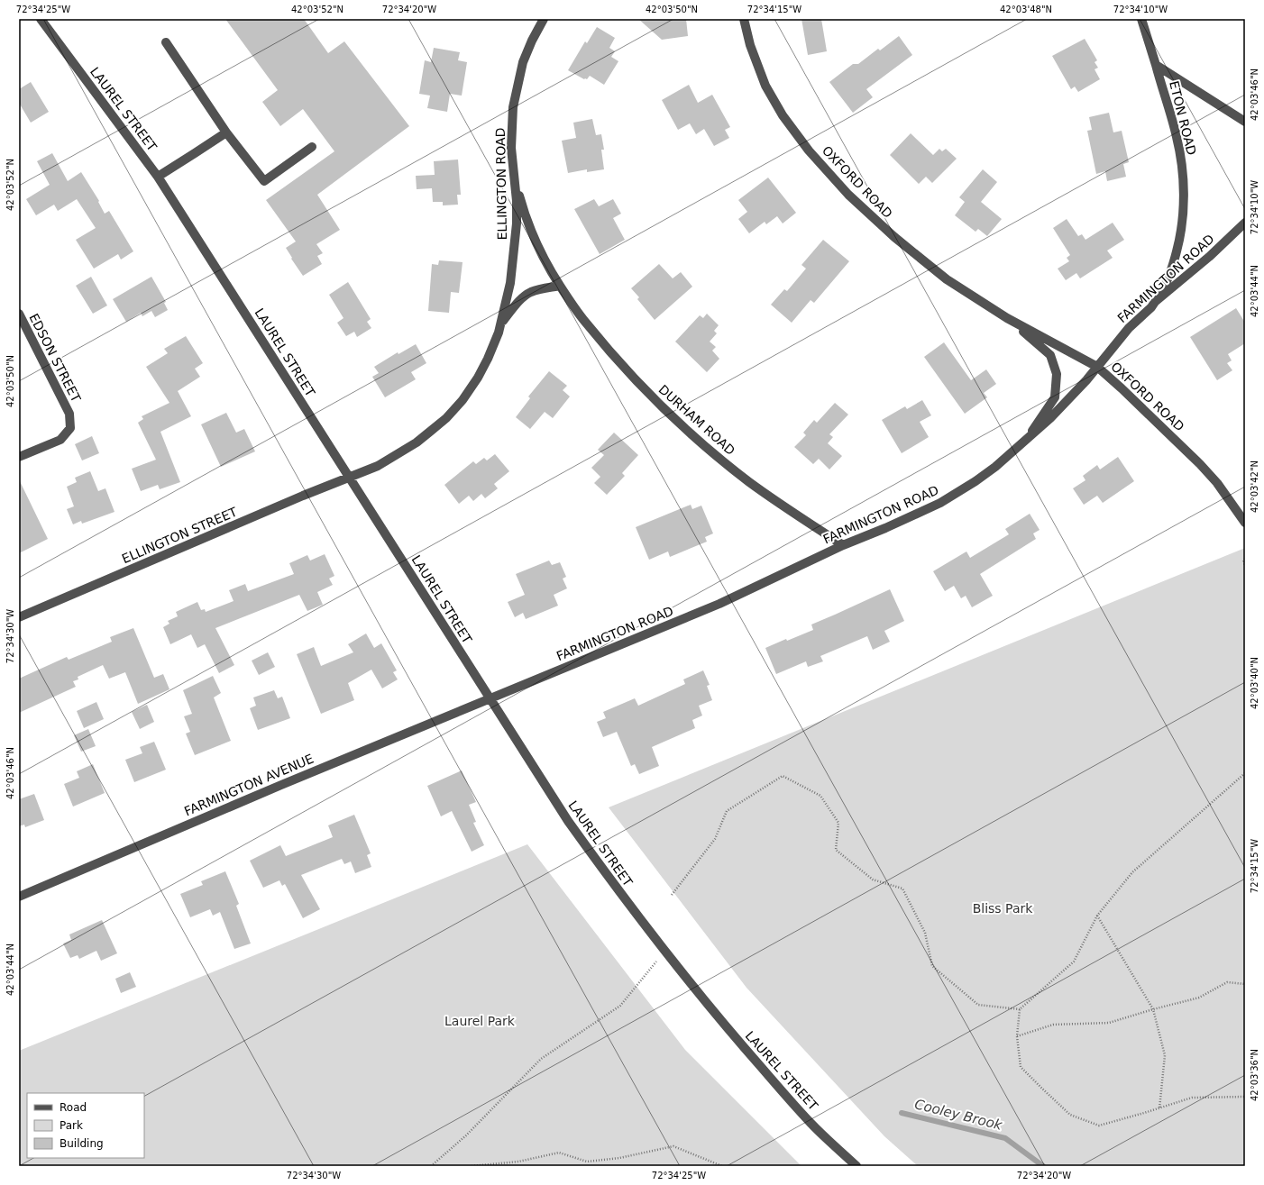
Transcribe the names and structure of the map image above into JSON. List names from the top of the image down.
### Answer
{
  "streets": {
    "street": [
      "LAUREL STREET",
      "ETON ROAD",
      "OXFORD ROAD",
      "ELLINGTON ROAD",
      "FARMINGTON ROAD",
      "EDSON STREET",
      "DURHAM ROAD",
      "ELLINGTON STREET",
      "FARMINGTON AVENUE"
    ]
  },
  "crossings": [
    ["LAUREL STREET", "ELLINGTON ROAD"],
    ["LAUREL STREET", "FARMINGTON ROAD"],
    ["LAUREL STREET", "ELLINGTON STREET"],
    ["LAUREL STREET", "FARMINGTON AVENUE"],
    ["ETON ROAD", "FARMINGTON ROAD"],
    ["OXFORD ROAD", "FARMINGTON ROAD"],
    ["ELLINGTON ROAD", "DURHAM ROAD"],
    ["ELLINGTON ROAD", "ELLINGTON STREET"],
    ["FARMINGTON ROAD", "DURHAM ROAD"],
    ["FARMINGTON ROAD", "FARMINGTON AVENUE"]
  ],
  "water": ["Cooley Brook"],
  "parks": ["Bliss Park", "Laurel Park"],
  "legend": ["Road", "Park", "Building"],
  "coordinates": [
    "72°34'25\"W",
    "42°03'52\"N",
    "72°34'20\"W",
    "42°03'50\"N",
    "72°34'15\"W",
    "42°03'48\"N",
    "72°34'10\"W",
    "42°03'46\"N",
    "42°03'44\"N",
    "42°03'42\"N",
    "72°34'30\"W",
    "42°03'40\"N",
    "42°03'36\"N"
  ]
}
